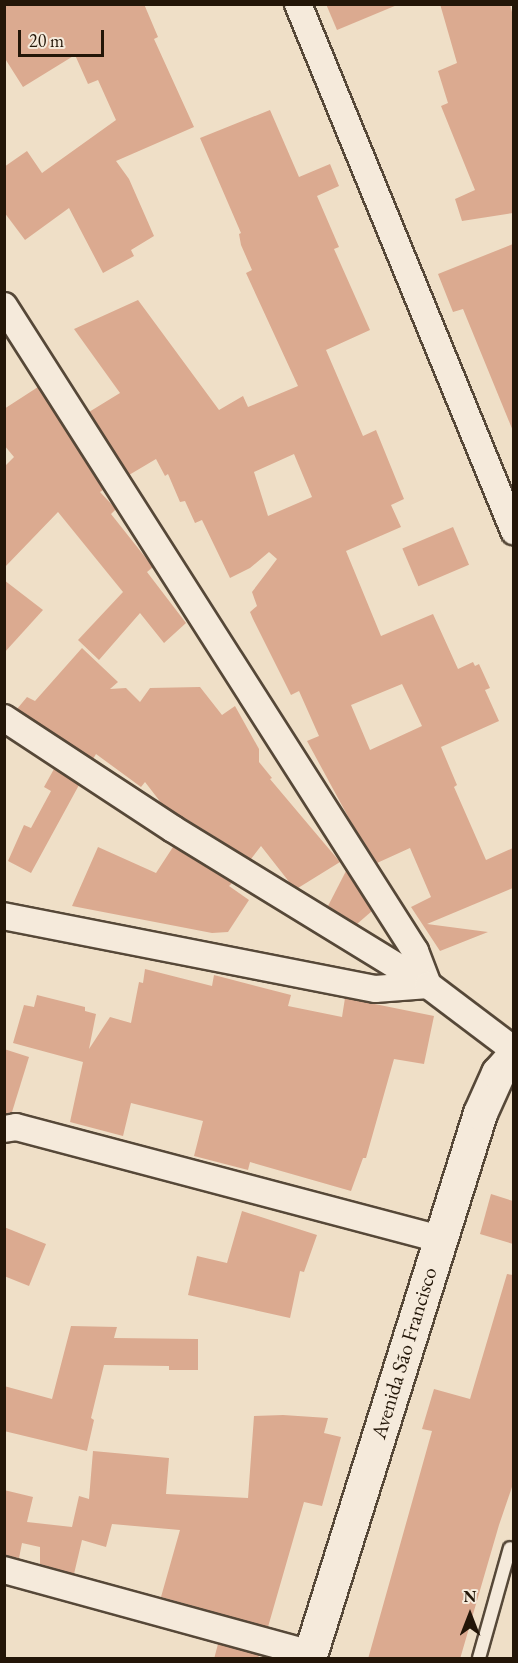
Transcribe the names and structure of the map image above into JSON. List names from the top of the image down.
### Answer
{
  "streets": {
    "street": ["Avenida São Francisco"]
  },
  "scale_bar": "20 m",
  "north": "top"
}
